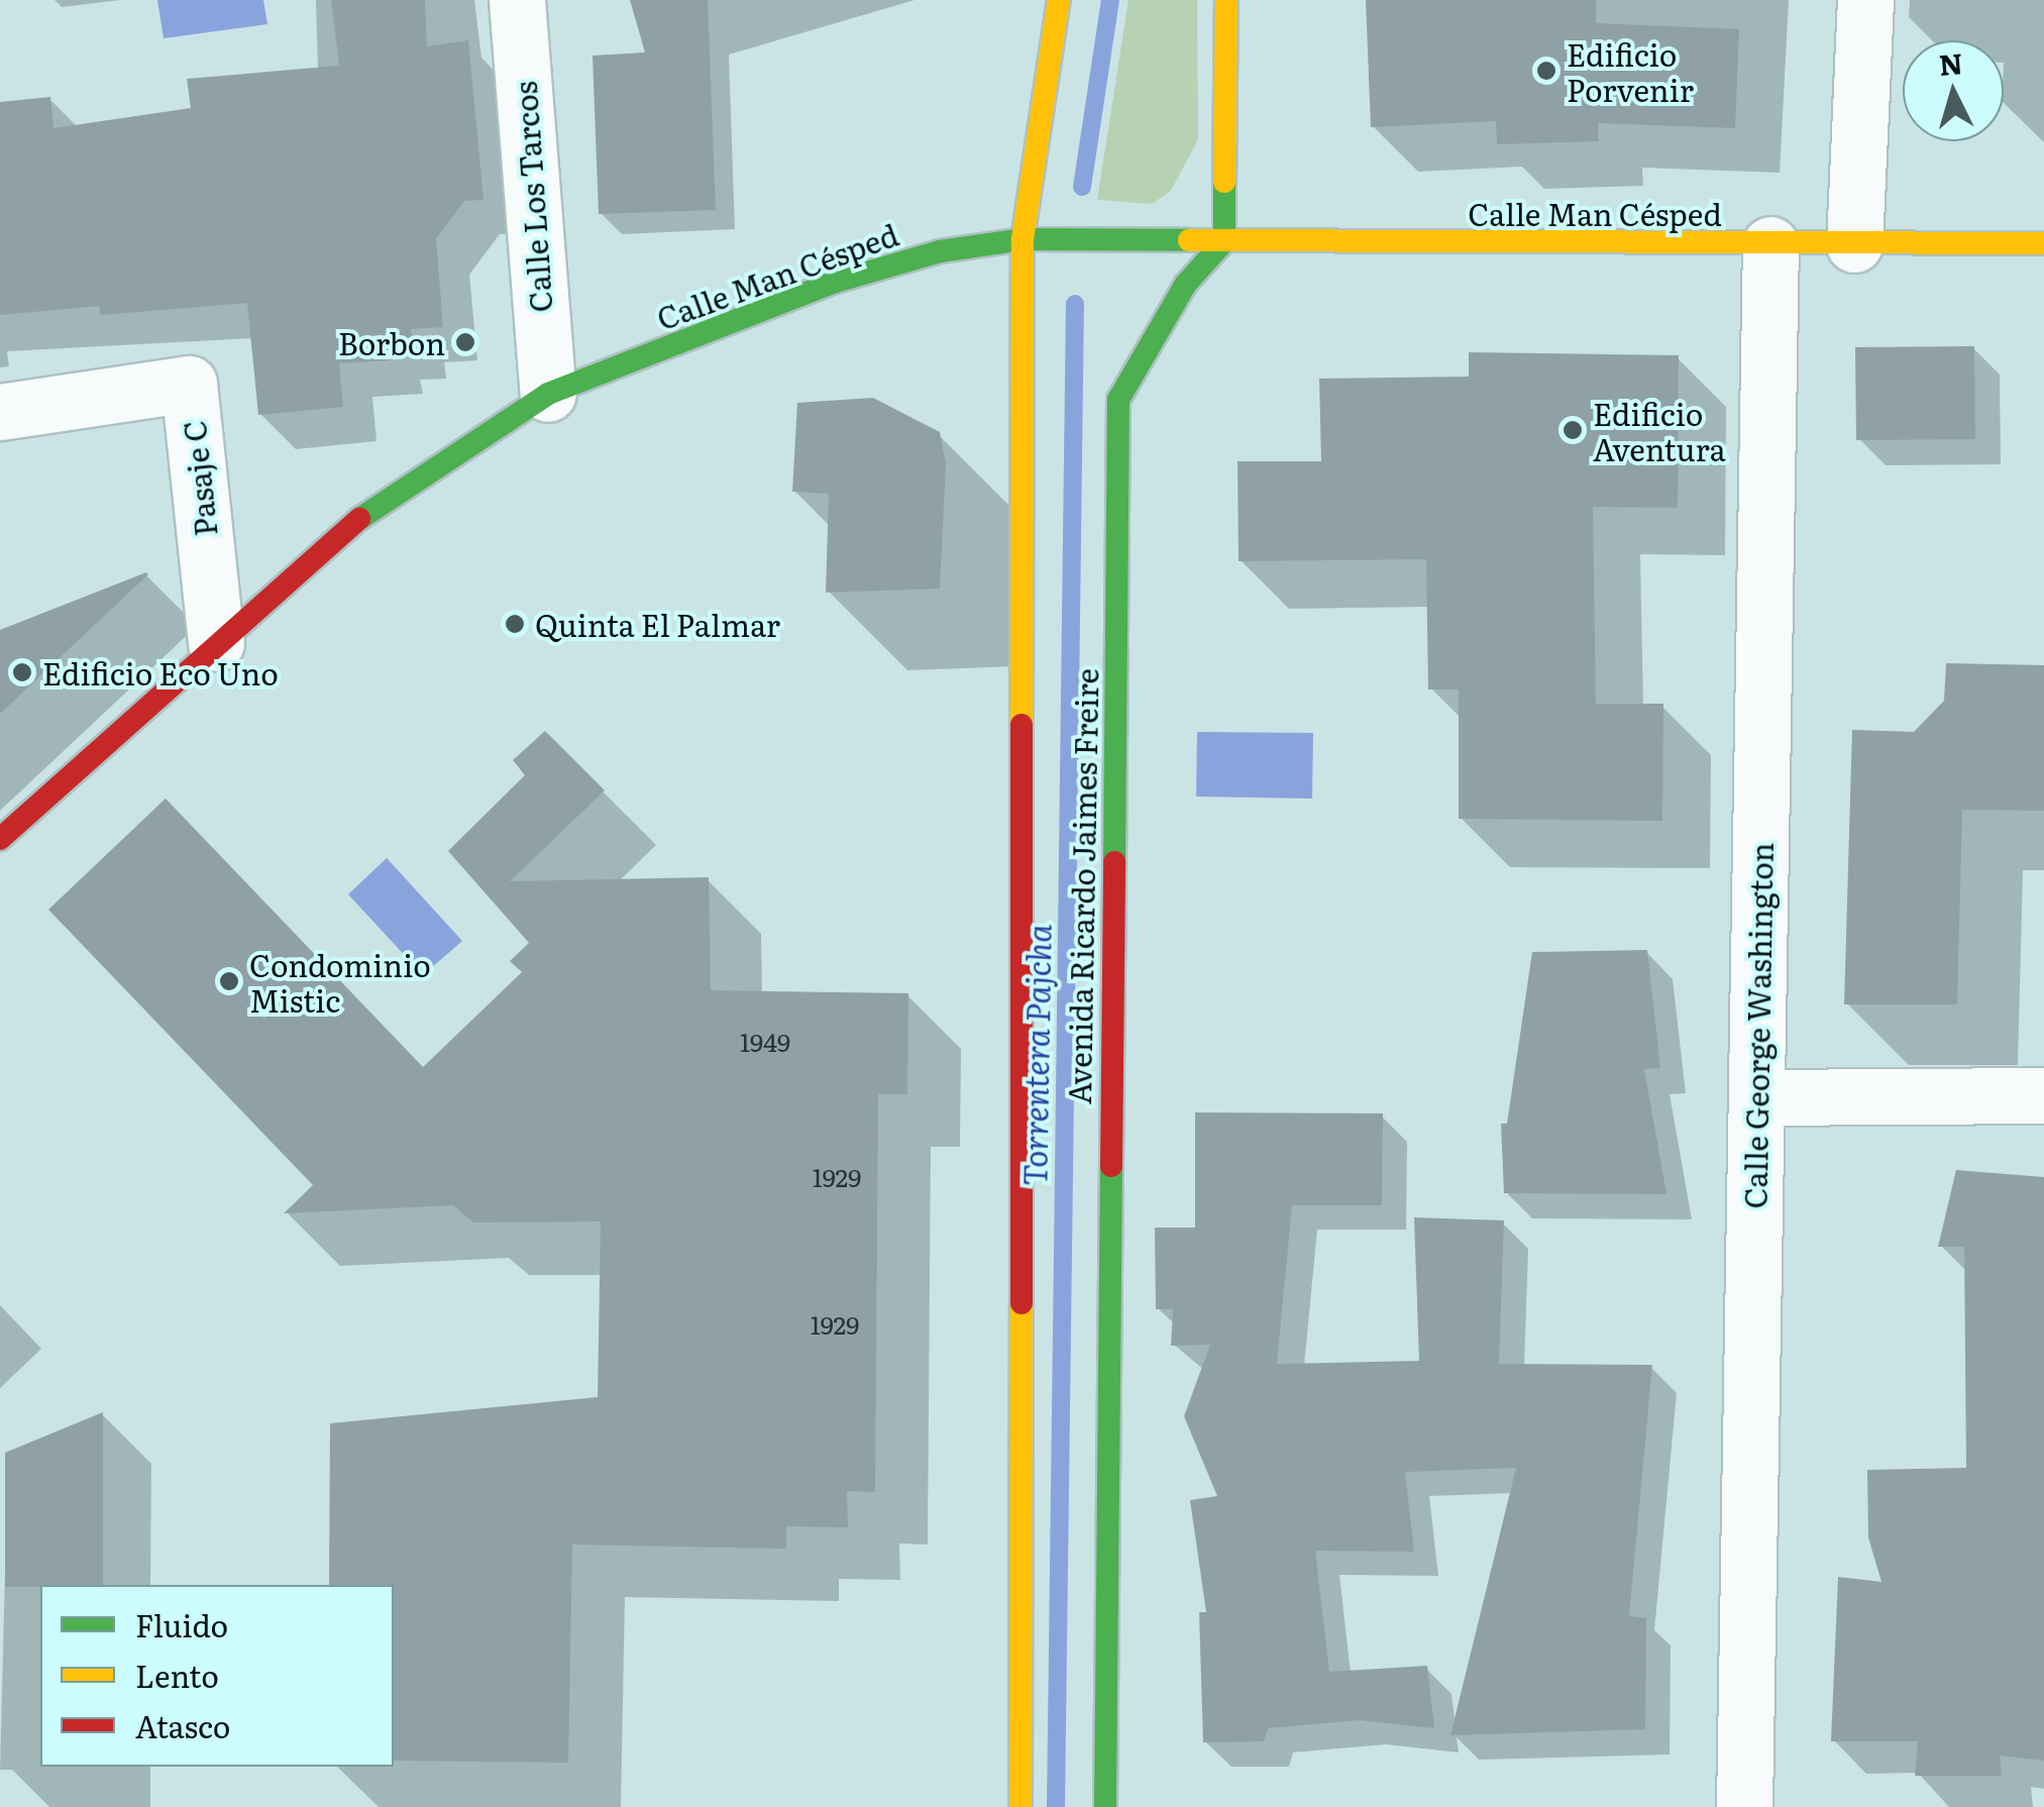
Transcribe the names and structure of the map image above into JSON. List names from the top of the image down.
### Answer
{
  "streets": {
    "main road": ["Calle Man Césped", "Avenida Ricardo Jaimes Freire"],
    "street": ["Calle Los Tarcos", "Pasaje C", "Calle George Washington"]
  },
  "crossings": [
    ["Calle Los Tarcos", "Calle Man Césped"],
    ["Calle Man Césped", "Pasaje C"],
    ["Calle Man Césped", "Avenida Ricardo Jaimes Freire"],
    ["Calle Man Césped", "Calle George Washington"]
  ],
  "water": ["Torrentera Pajcha"],
  "places": [
    "Edificio Porvenir",
    "Borbon",
    "Edificio Aventura",
    "Quinta El Palmar",
    "Edificio Eco Uno",
    "Condominio Mistic"
  ],
  "house_numbers": ["1949", "1929", "1929"],
  "legend": ["Fluido", "Lento", "Atasco"],
  "north": "top"
}
